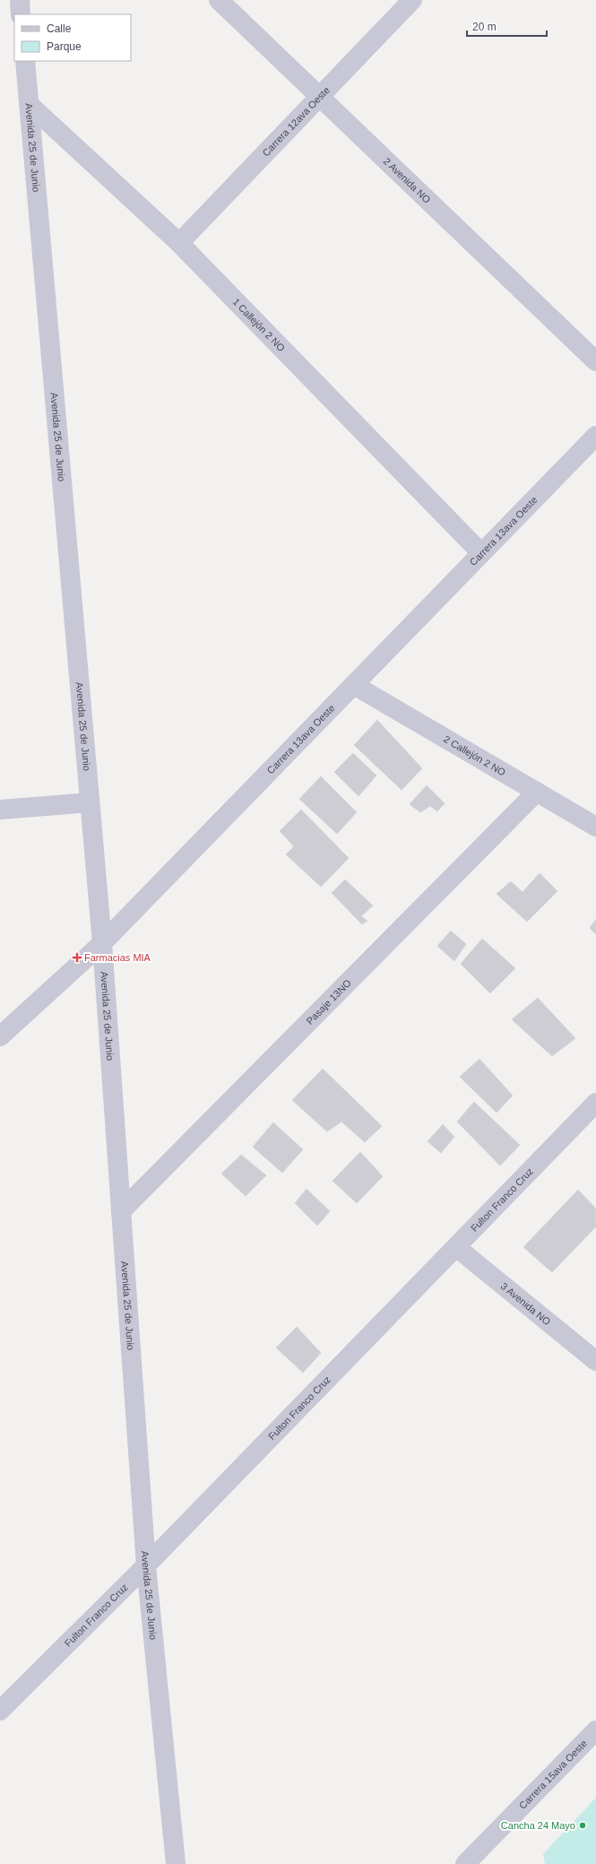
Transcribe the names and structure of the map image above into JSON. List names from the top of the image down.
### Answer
{
  "streets": {
    "street": [
      "Carrera 12ava Oeste",
      "Avenida 25 de Junio",
      "2 Avenida NO",
      "1 Callejón 2 NO",
      "Carrera 13ava Oeste",
      "2 Callejón 2 NO",
      "Pasaje 13NO",
      "Fulton Franco Cruz",
      "3 Avenida NO",
      "Carrera 15ava Oeste"
    ]
  },
  "crossings": [
    ["Carrera 12ava Oeste", "2 Avenida NO"],
    ["Carrera 12ava Oeste", "1 Callejón 2 NO"],
    ["Avenida 25 de Junio", "1 Callejón 2 NO"],
    ["Avenida 25 de Junio", "Carrera 13ava Oeste"],
    ["Avenida 25 de Junio", "Pasaje 13NO"],
    ["Avenida 25 de Junio", "Fulton Franco Cruz"],
    ["1 Callejón 2 NO", "Carrera 13ava Oeste"],
    ["Carrera 13ava Oeste", "2 Callejón 2 NO"],
    ["2 Callejón 2 NO", "Pasaje 13NO"],
    ["Fulton Franco Cruz", "3 Avenida NO"]
  ],
  "places": {
    "health": ["Farmacias MIA"],
    "other": ["Cancha 24 Mayo"]
  },
  "legend": ["Calle", "Parque"],
  "scale_bar": "20 m"
}
